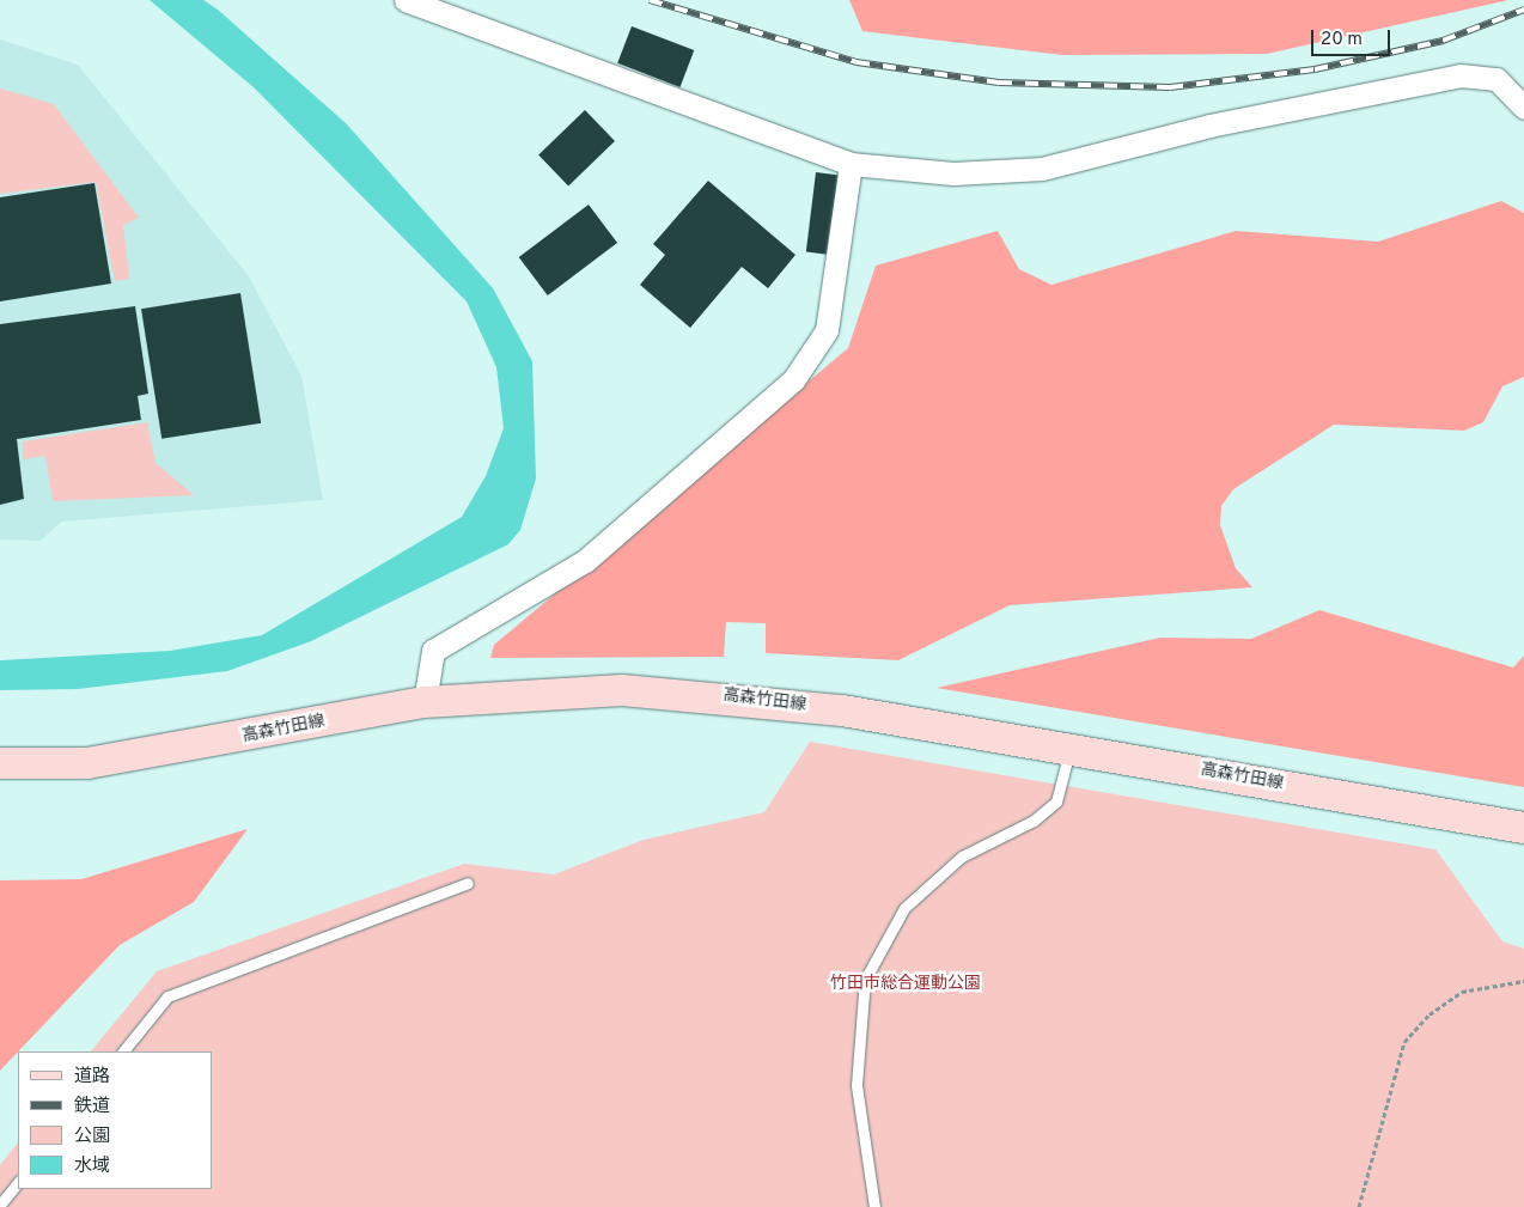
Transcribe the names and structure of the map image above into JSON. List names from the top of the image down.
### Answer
{
  "streets": {
    "main road": ["高森竹田線"]
  },
  "parks": ["竹田市総合運動公園"],
  "legend": [
    "道路",
    "鉄道",
    "公園",
    "水域"
  ],
  "scale_bar": "20 m"
}
